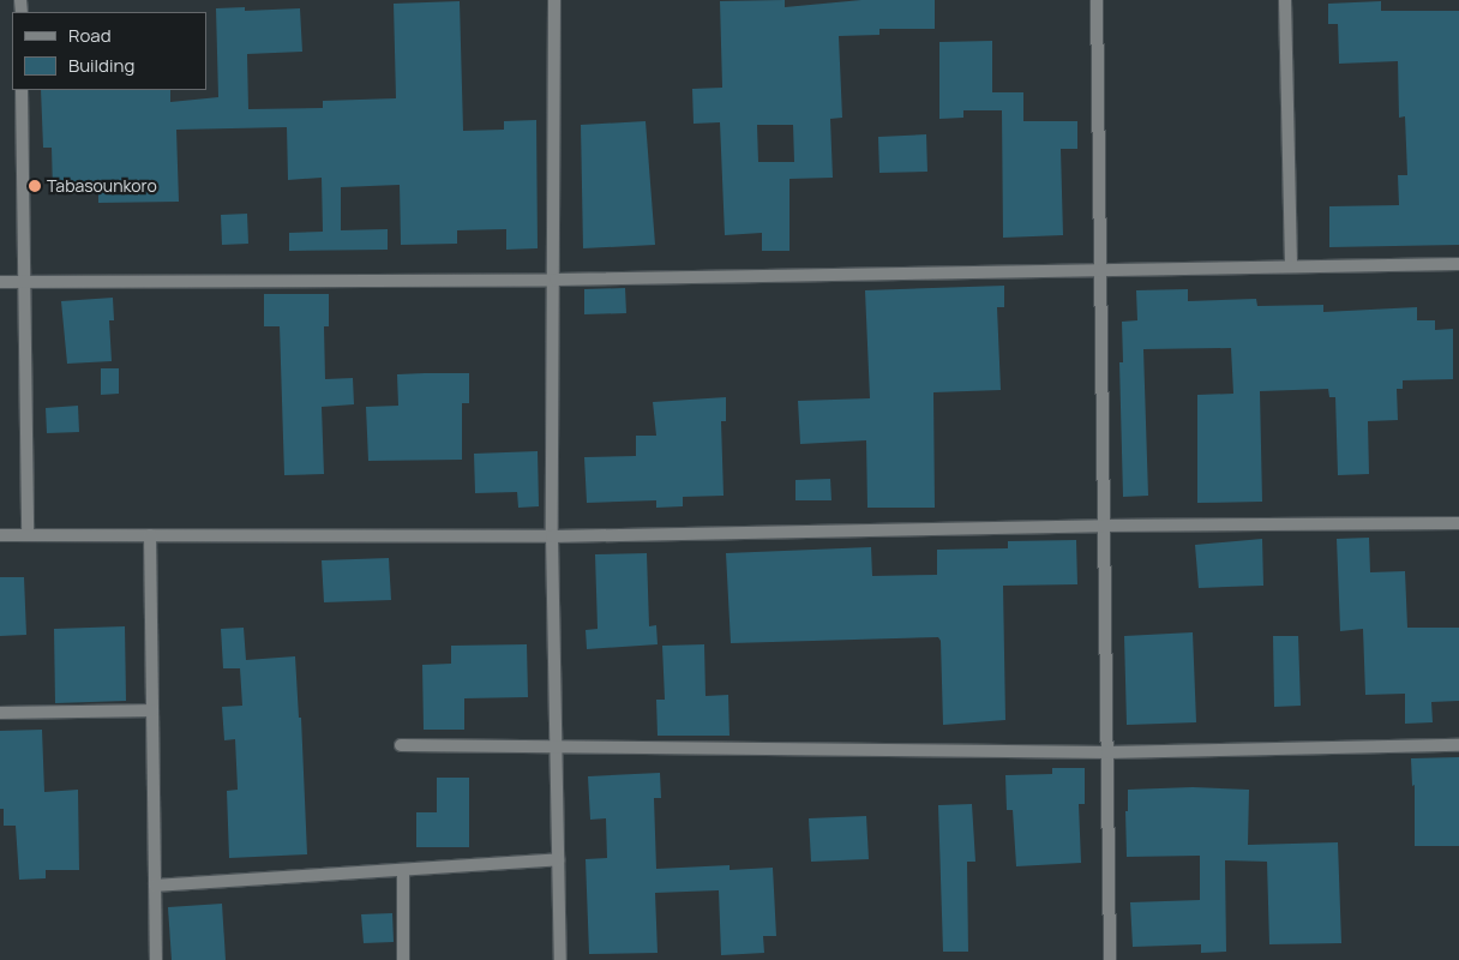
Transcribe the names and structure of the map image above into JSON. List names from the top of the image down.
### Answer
{
  "places": ["Tabasounkoro"],
  "legend": ["Road", "Building"]
}
